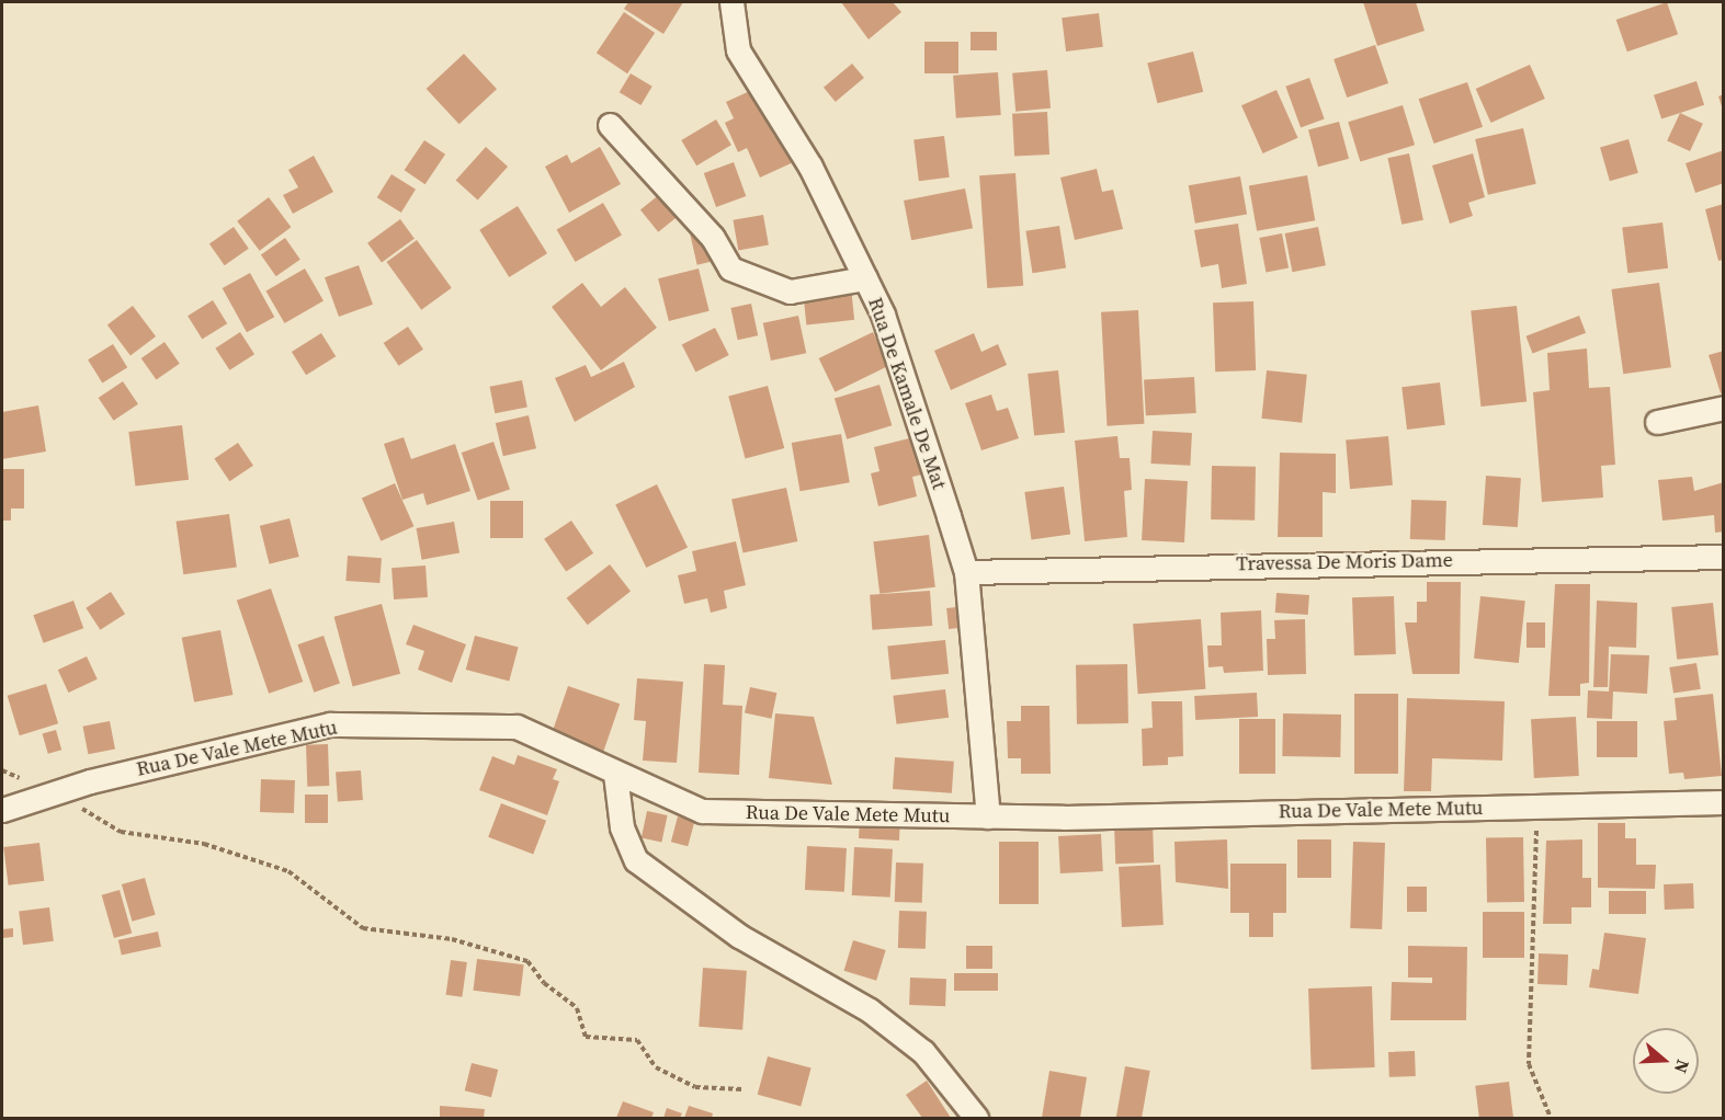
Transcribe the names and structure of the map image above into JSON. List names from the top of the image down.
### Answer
{
  "streets": {
    "street": ["Rua De Kamale De Mat", "Travessa De Moris Dame", "Rua De Vale Mete Mutu"]
  },
  "crossings": [
    ["Rua De Kamale De Mat", "Travessa De Moris Dame"],
    ["Rua De Kamale De Mat", "Rua De Vale Mete Mutu"]
  ],
  "north": "right"
}
